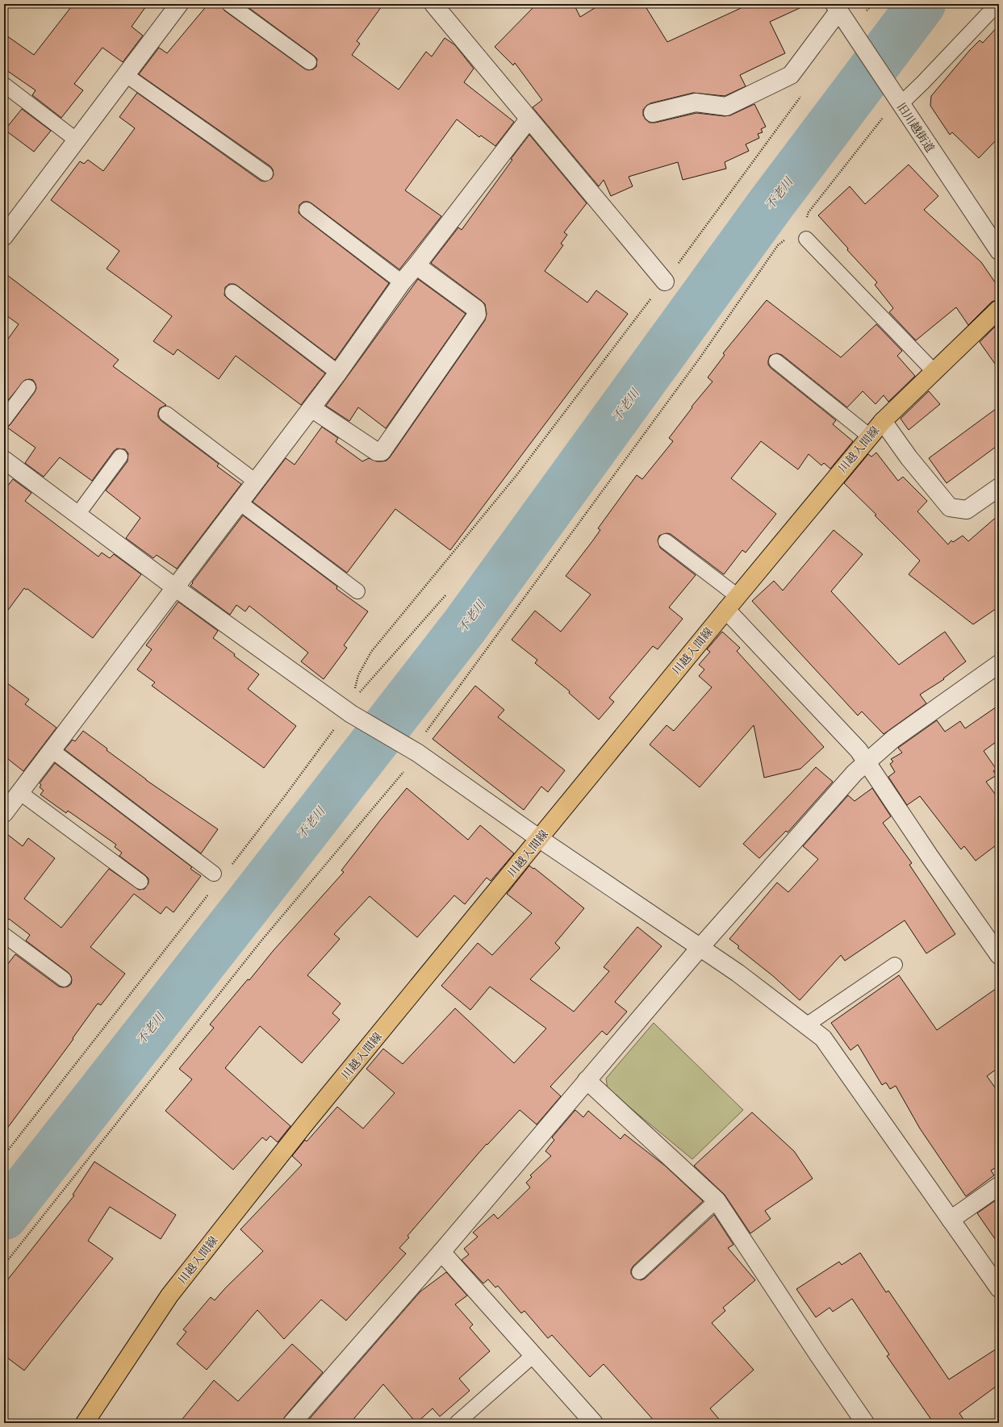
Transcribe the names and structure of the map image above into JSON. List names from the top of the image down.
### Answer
{
  "streets": {
    "main road": ["川越入間線"],
    "street": ["旧川越街道"]
  },
  "water": ["不老川"]
}
